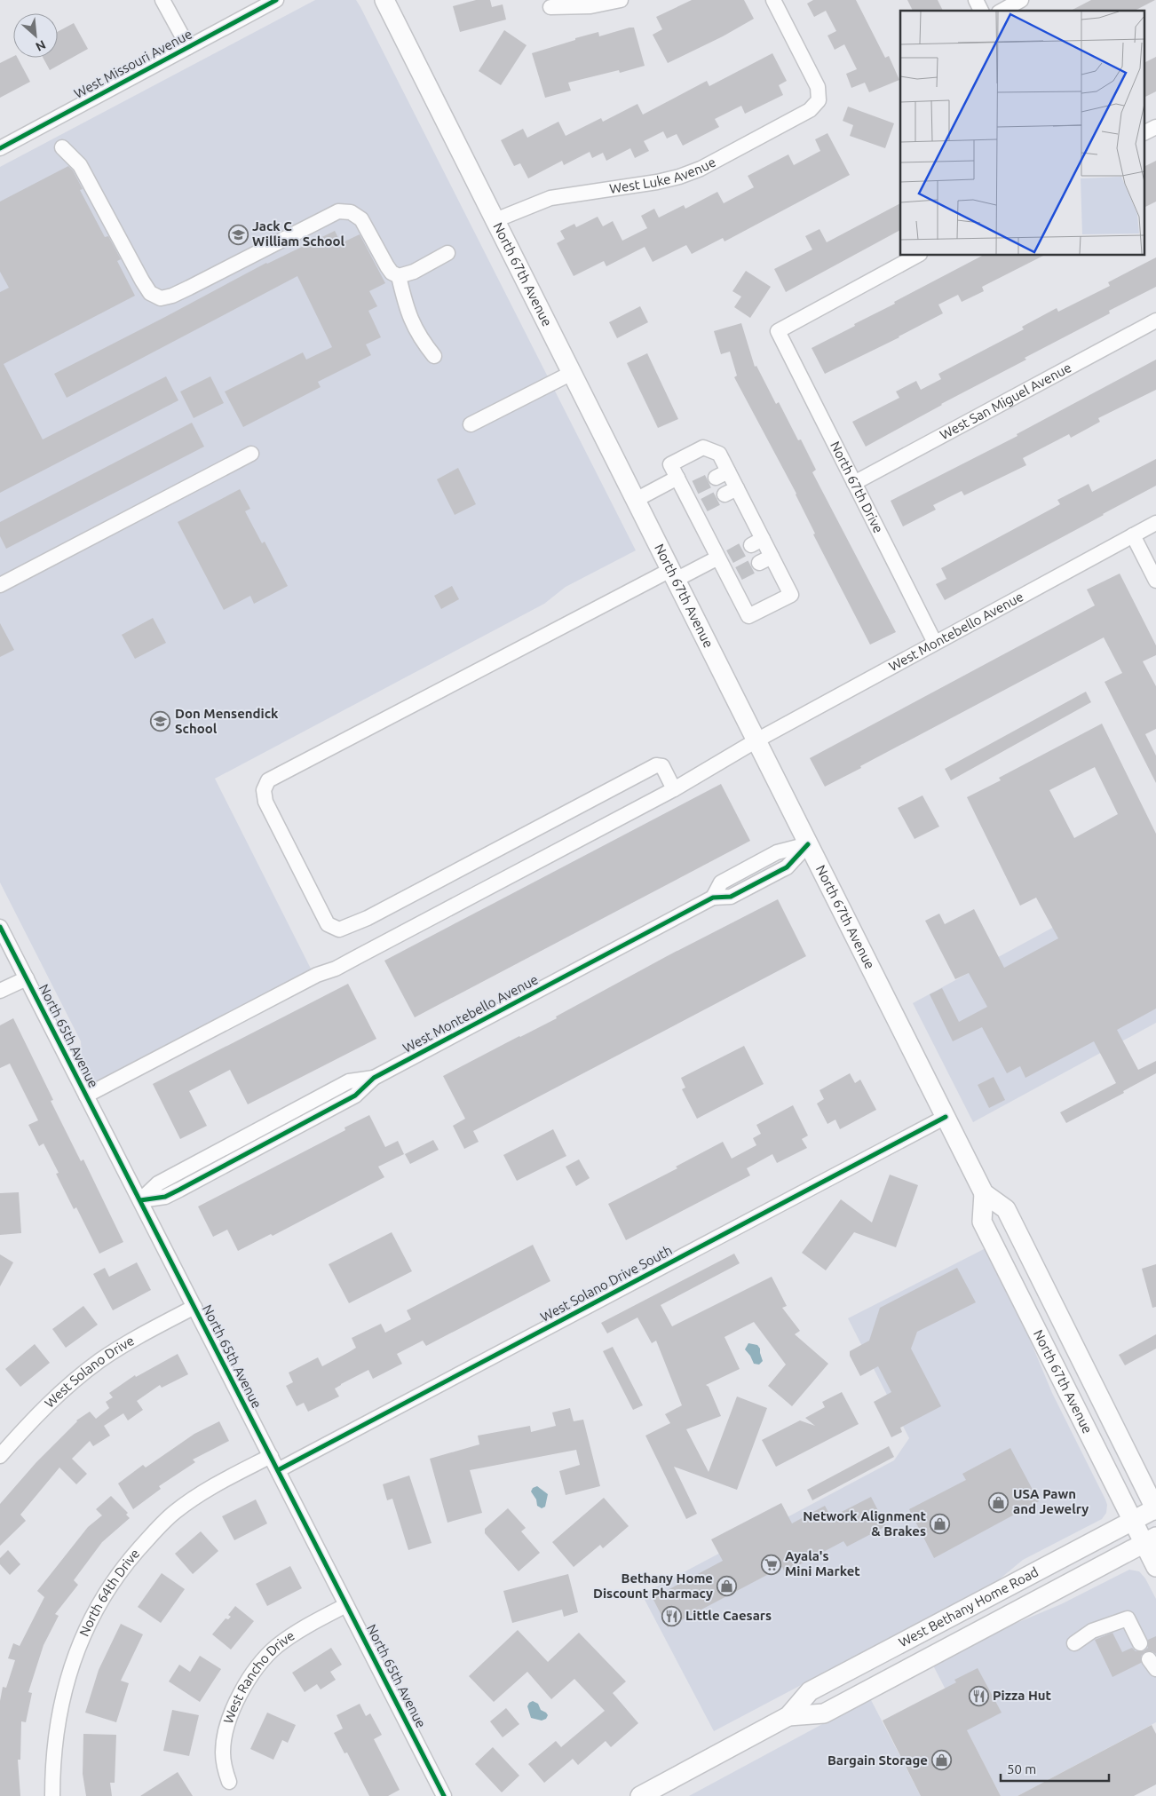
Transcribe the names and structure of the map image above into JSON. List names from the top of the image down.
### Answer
{
  "streets": {
    "main road": ["North 67th Avenue", "West Bethany Home Road"],
    "street": [
      "West Missouri Avenue",
      "West Luke Avenue",
      "West San Miguel Avenue",
      "North 67th Drive",
      "West Montebello Avenue",
      "North 65th Avenue",
      "West Solano Drive South",
      "West Solano Drive",
      "North 64th Drive",
      "West Rancho Drive"
    ]
  },
  "crossings": [
    ["West Luke Avenue", "North 67th Avenue"],
    ["North 67th Avenue", "West Montebello Avenue"],
    ["North 67th Avenue", "West Solano Drive South"],
    ["North 67th Avenue", "West Bethany Home Road"],
    ["West San Miguel Avenue", "North 67th Drive"],
    ["North 67th Drive", "West Montebello Avenue"],
    ["West Montebello Avenue", "North 65th Avenue"],
    ["North 65th Avenue", "West Solano Drive South"],
    ["North 65th Avenue", "West Solano Drive"],
    ["North 65th Avenue", "North 64th Drive"],
    ["North 65th Avenue", "West Rancho Drive"]
  ],
  "places": {
    "school or university": ["Jack C William School", "Don Mensendick School"],
    "shop": [
      "USA Pawn and Jewelry",
      "Network Alignment & Brakes",
      "Bethany Home Discount Pharmacy",
      "Bargain Storage"
    ],
    "supermarket": ["Ayala's Mini Market"],
    "restaurant": ["Little Caesars", "Pizza Hut"]
  },
  "scale_bar": "50 m",
  "north": "bottom right"
}
